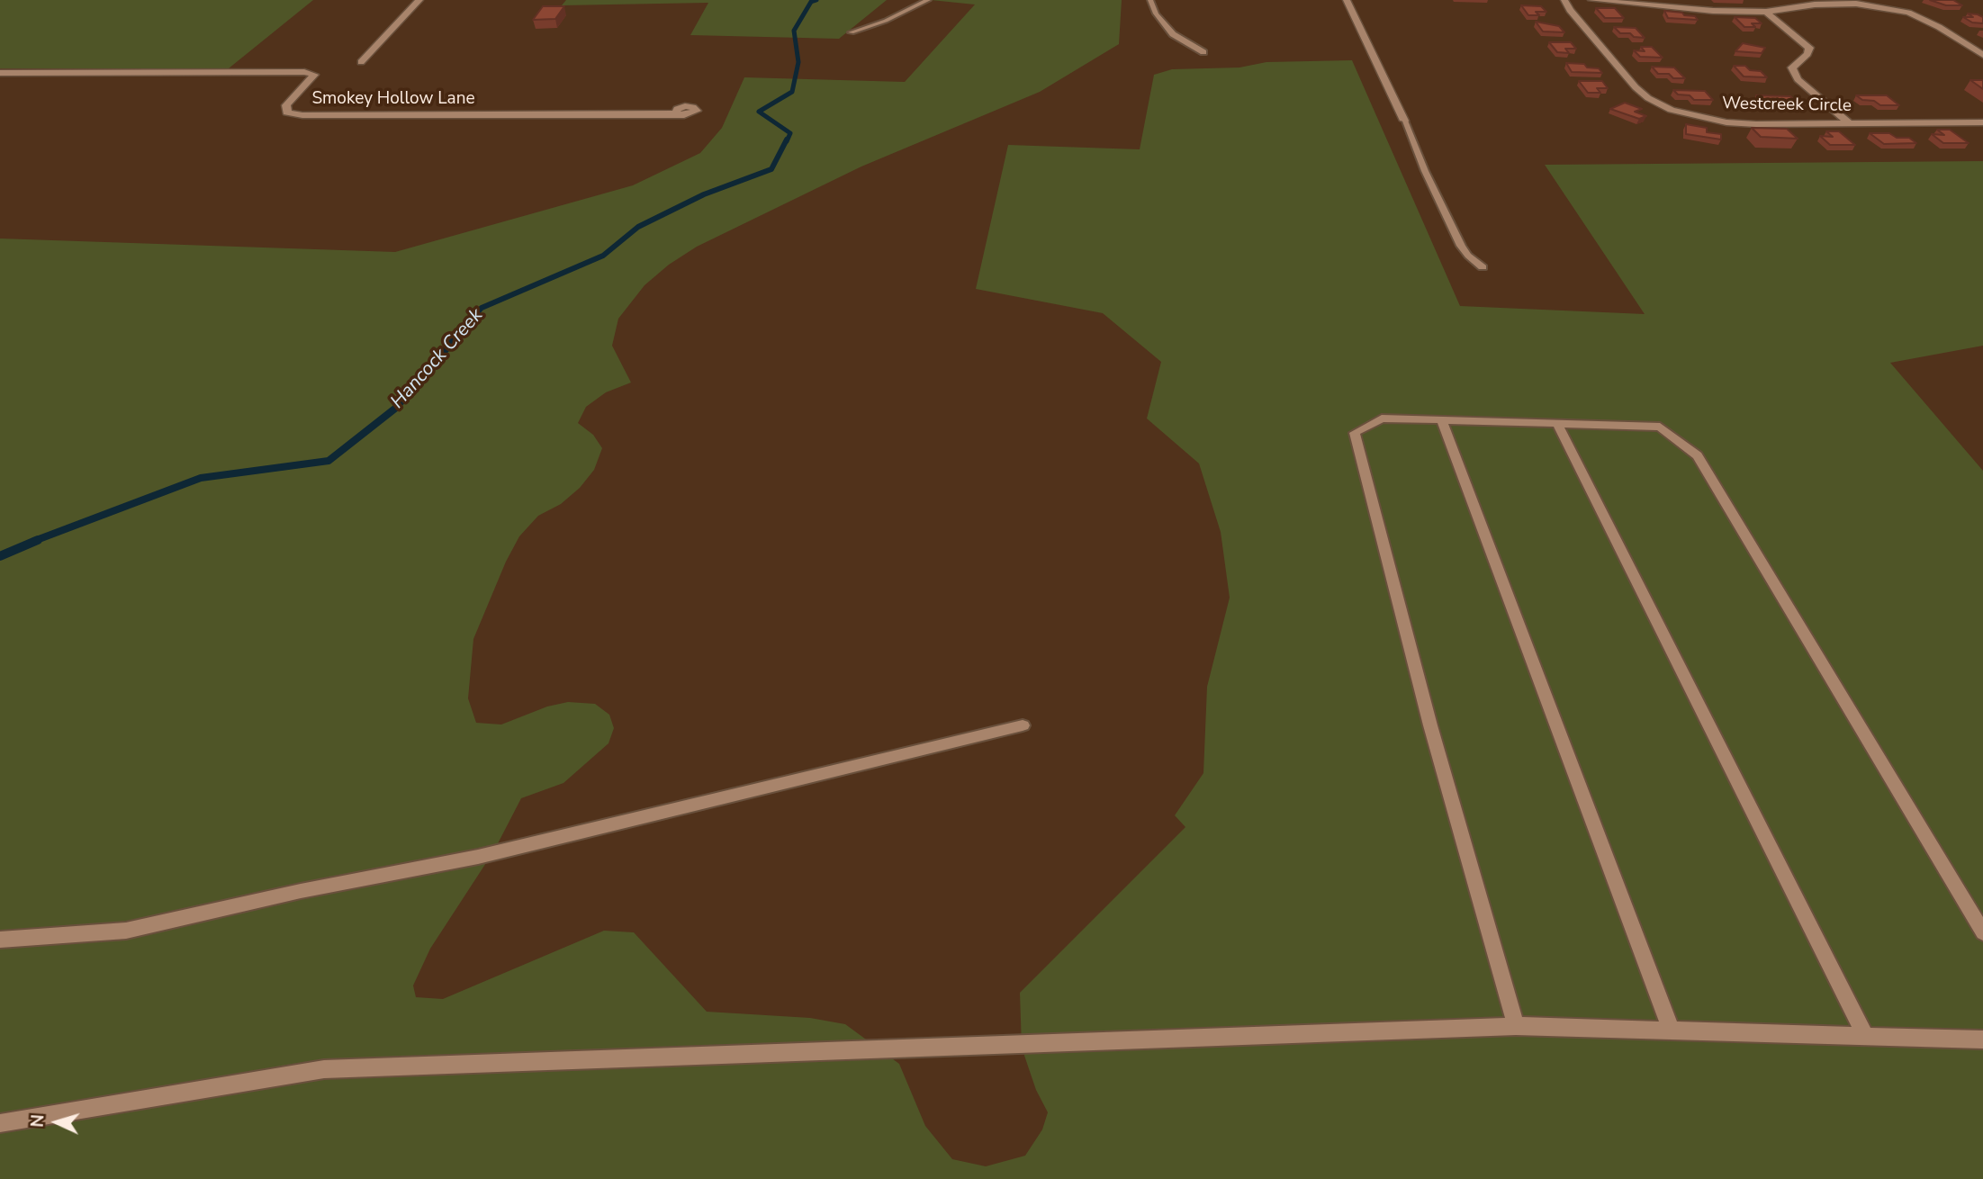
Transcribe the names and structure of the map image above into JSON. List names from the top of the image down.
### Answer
{
  "streets": {
    "street": ["Smokey Hollow Lane", "Westcreek Circle"]
  },
  "water": ["Hancock Creek"],
  "north": "left"
}
